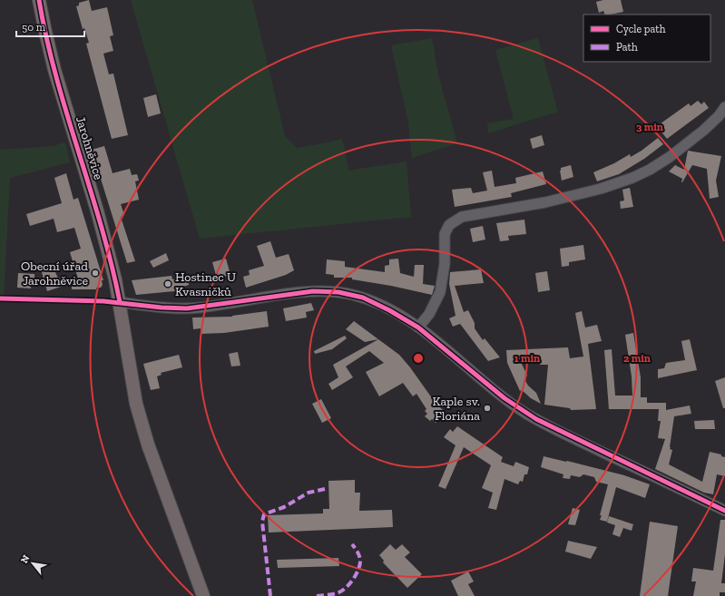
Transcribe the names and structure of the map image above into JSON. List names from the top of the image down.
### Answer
{
  "streets": {
    "main road": ["Jarohněvice"]
  },
  "places": ["Obecní úřad Jarohněvice", "Hostinec U Kvasničků", "Kaple sv. Floriána"],
  "legend": ["Cycle path", "Path"],
  "scale_bar": "50 m",
  "north": "top left",
  "rings": ["3 min", "1 min", "2 min"]
}
